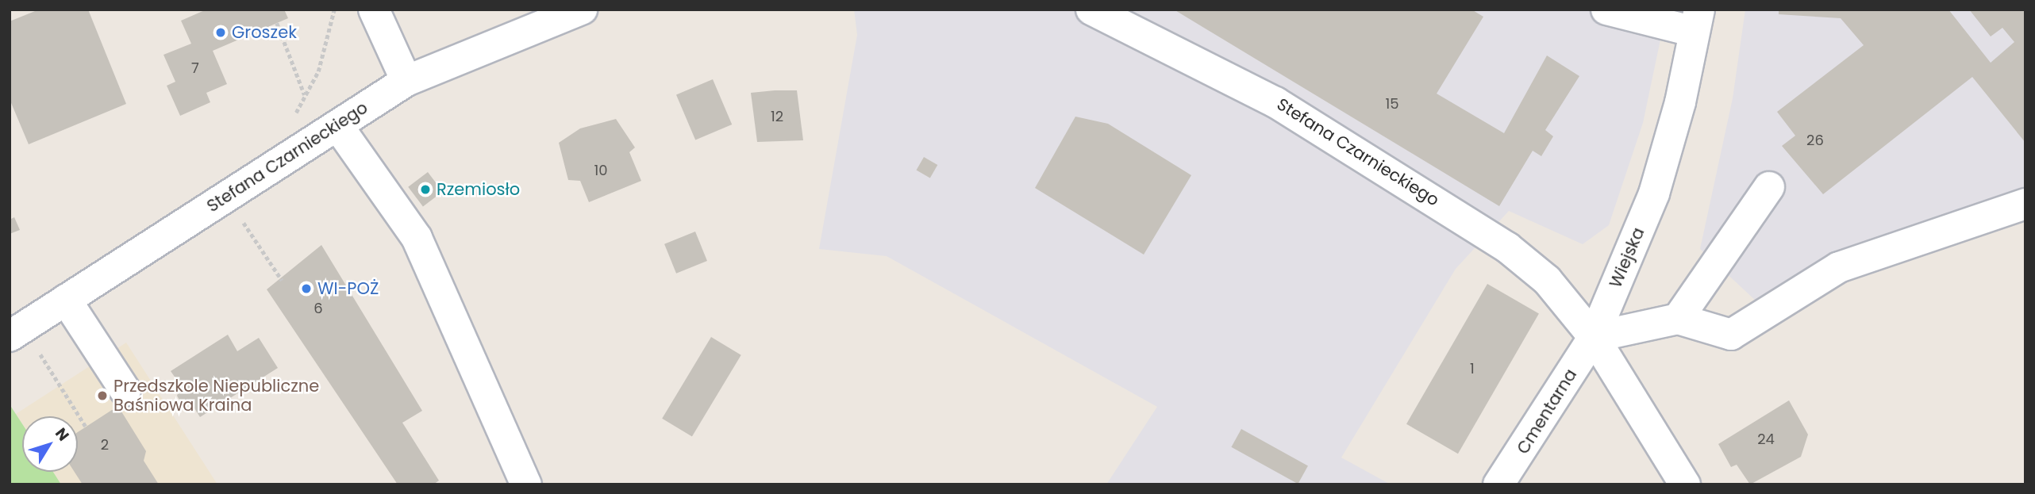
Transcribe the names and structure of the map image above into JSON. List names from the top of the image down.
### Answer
{
  "streets": {
    "street": ["Stefana Czarnieckiego", "Wiejska", "Cmentarna"]
  },
  "crossings": [
    ["Stefana Czarnieckiego", "Wiejska"],
    ["Stefana Czarnieckiego", "Cmentarna"],
    ["Wiejska", "Cmentarna"]
  ],
  "places": [
    "Groszek",
    "Rzemiosło",
    "WI-POŻ",
    "Przedszkole Niepubliczne Baśniowa Kraina"
  ],
  "house_numbers": [
    "7",
    "15",
    "12",
    "26",
    "10",
    "6",
    "1",
    "24",
    "2"
  ],
  "north": "top right"
}
